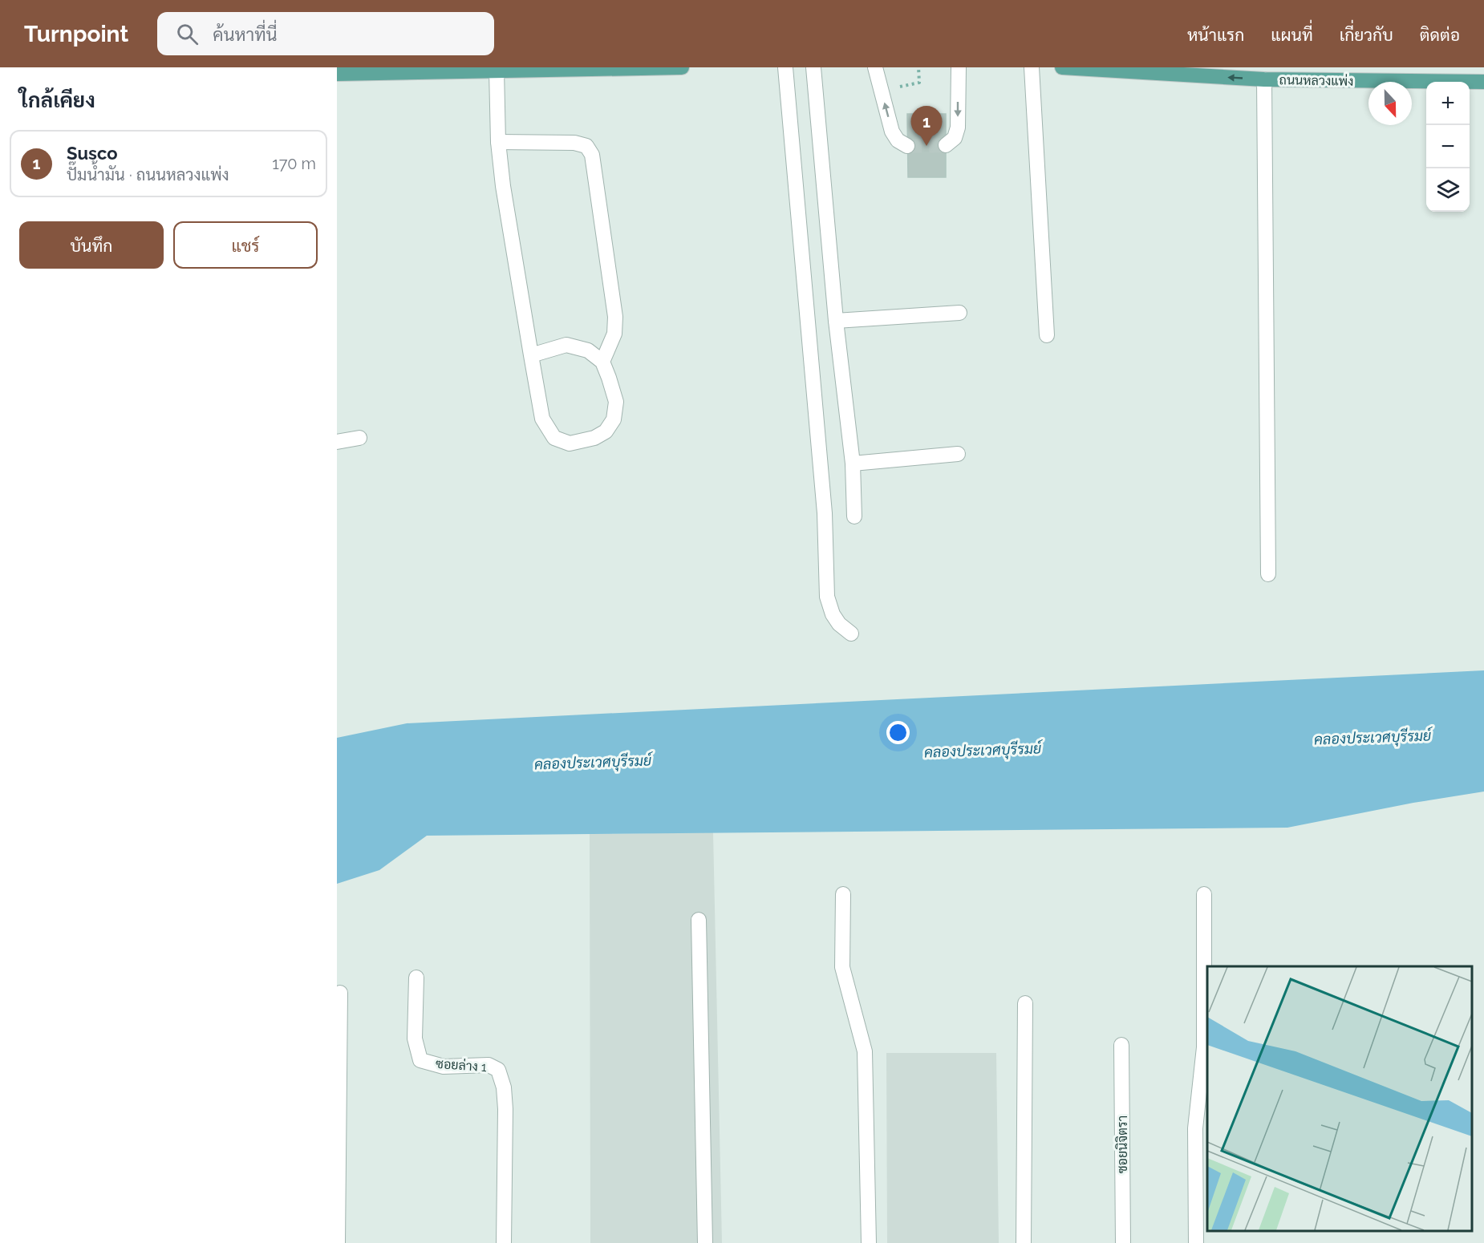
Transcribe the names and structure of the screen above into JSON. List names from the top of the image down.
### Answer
{
  "streets": {
    "main road": ["ถนนหลวงแพ่ง"],
    "street": ["ซอยล่าง 1", "ซอยนิจิตรา"]
  },
  "one_way": ["ถนนหลวงแพ่ง"],
  "water": ["คลองประเวศบุรีรมย์"],
  "north": "bottom",
  "page": {
    "header": "Turnpoint",
    "search": "ค้นหาที่นี่",
    "nav": [
      "หน้าแรก",
      "แผนที่",
      "เกี่ยวกับ",
      "ติดต่อ"
    ],
    "heading": "ใกล้เคียง",
    "map_buttons": ["+", "−"],
    "pins": "1",
    "list": [
      {
        "mark": "1",
        "name": "Susco",
        "note": "ปั๊มน้ำมัน · ถนนหลวงแพ่ง",
        "value": "170 m"
      }
    ],
    "buttons": ["บันทึก", "แชร์"]
  }
}
